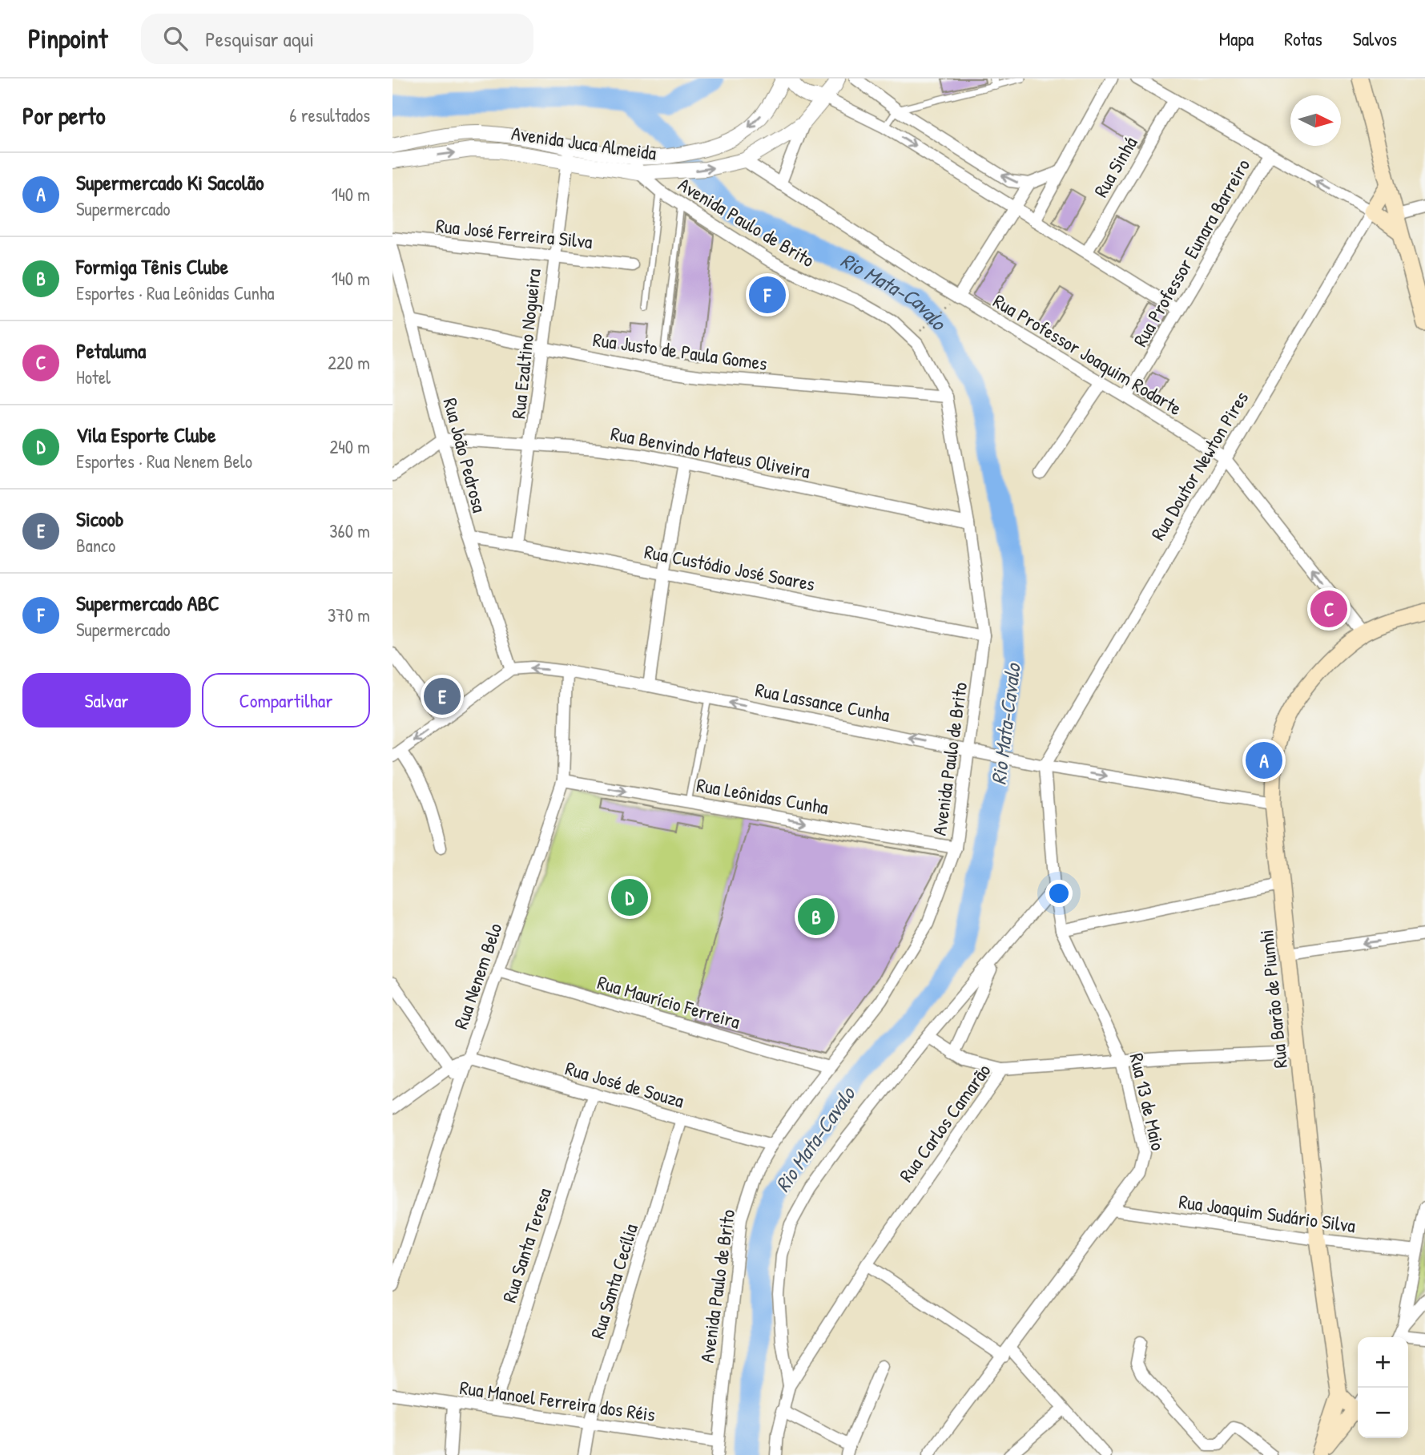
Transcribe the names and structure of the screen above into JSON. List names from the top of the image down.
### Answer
{
  "streets": {
    "main road": ["Rua Doutor Newton Pires", "Rua Barão de Piumhi"],
    "street": [
      "Avenida Juca Almeida",
      "Rua Sinhá",
      "Avenida Paulo de Brito",
      "Rua José Ferreira Silva",
      "Rua Professor Eunara Barreiro",
      "Rua Ezaltino Nogueira",
      "Rua Justo de Paula Gomes",
      "Rua Professor Joaquim Rodarte",
      "Rua Benvindo Mateus Oliveira",
      "Rua João Pedrosa",
      "Rua Custódio José Soares",
      "Rua Lassance Cunha",
      "Rua Leônidas Cunha",
      "Rua Nenem Belo",
      "Rua Maurício Ferreira",
      "Rua José de Souza",
      "Rua 13 de Maio",
      "Rua Carlos Camarão",
      "Rua Joaquim Sudário Silva",
      "Rua Santa Teresa",
      "Rua Santa Cecília",
      "Rua Manoel Ferreira dos Réis"
    ]
  },
  "crossings": [
    ["Avenida Juca Almeida", "Avenida Paulo de Brito"],
    ["Avenida Juca Almeida", "Rua Ezaltino Nogueira"],
    ["Avenida Juca Almeida", "Rua Professor Joaquim Rodarte"],
    ["Avenida Paulo de Brito", "Rua Justo de Paula Gomes"],
    ["Avenida Paulo de Brito", "Rua Benvindo Mateus Oliveira"],
    ["Avenida Paulo de Brito", "Rua Custódio José Soares"],
    ["Avenida Paulo de Brito", "Rua Lassance Cunha"],
    ["Avenida Paulo de Brito", "Rua Leônidas Cunha"],
    ["Avenida Paulo de Brito", "Rua Maurício Ferreira"],
    ["Avenida Paulo de Brito", "Rua José de Souza"],
    ["Avenida Paulo de Brito", "Rua Manoel Ferreira dos Réis"],
    ["Rua José Ferreira Silva", "Rua Ezaltino Nogueira"],
    ["Rua Professor Eunara Barreiro", "Rua Professor Joaquim Rodarte"],
    ["Rua Ezaltino Nogueira", "Rua Justo de Paula Gomes"],
    ["Rua Ezaltino Nogueira", "Rua Benvindo Mateus Oliveira"],
    ["Rua Ezaltino Nogueira", "Rua Custódio José Soares"],
    ["Rua Justo de Paula Gomes", "Rua João Pedrosa"],
    ["Rua Professor Joaquim Rodarte", "Rua Doutor Newton Pires"],
    ["Rua Professor Joaquim Rodarte", "Rua Barão de Piumhi"],
    ["Rua Benvindo Mateus Oliveira", "Rua João Pedrosa"],
    ["Rua João Pedrosa", "Rua Custódio José Soares"],
    ["Rua João Pedrosa", "Rua Lassance Cunha"],
    ["Rua Doutor Newton Pires", "Rua Lassance Cunha"],
    ["Rua Doutor Newton Pires", "Rua 13 de Maio"],
    ["Rua Lassance Cunha", "Rua Nenem Belo"],
    ["Rua Lassance Cunha", "Rua Barão de Piumhi"],
    ["Rua Lassance Cunha", "Rua 13 de Maio"],
    ["Rua Leônidas Cunha", "Rua Nenem Belo"],
    ["Rua Nenem Belo", "Rua Maurício Ferreira"],
    ["Rua Nenem Belo", "Rua José de Souza"],
    ["Rua Barão de Piumhi", "Rua Carlos Camarão"],
    ["Rua Barão de Piumhi", "Rua Joaquim Sudário Silva"],
    ["Rua José de Souza", "Rua Santa Teresa"],
    ["Rua José de Souza", "Rua Santa Cecília"],
    ["Rua 13 de Maio", "Rua Carlos Camarão"],
    ["Rua 13 de Maio", "Rua Joaquim Sudário Silva"],
    ["Rua Santa Teresa", "Rua Manoel Ferreira dos Réis"],
    ["Rua Santa Cecília", "Rua Manoel Ferreira dos Réis"]
  ],
  "one_way": ["Rua Leônidas Cunha"],
  "water": ["Rio Mata-Cavalo"],
  "north": "right",
  "page": {
    "header": "Pinpoint",
    "search": "Pesquisar aqui",
    "nav": ["Mapa", "Rotas", "Salvos"],
    "heading": ["Por perto", "6 resultados"],
    "list": [
      {
        "mark": "A",
        "name": "Supermercado Ki Sacolão",
        "note": "Supermercado",
        "value": "140 m"
      },
      {
        "mark": "B",
        "name": "Formiga Tênis Clube",
        "note": "Esportes · Rua Leônidas Cunha",
        "value": "140 m"
      },
      {
        "mark": "C",
        "name": "Petaluma",
        "note": "Hotel",
        "value": "220 m"
      },
      {
        "mark": "D",
        "name": "Vila Esporte Clube",
        "note": "Esportes · Rua Nenem Belo",
        "value": "240 m"
      },
      {
        "mark": "E",
        "name": "Sicoob",
        "note": "Banco",
        "value": "360 m"
      },
      {
        "mark": "F",
        "name": "Supermercado ABC",
        "note": "Supermercado",
        "value": "370 m"
      }
    ],
    "pins": [
      "F",
      "C",
      "E",
      "A",
      "D",
      "B"
    ],
    "buttons": ["Salvar", "Compartilhar"],
    "map_buttons": ["+", "−"]
  }
}
